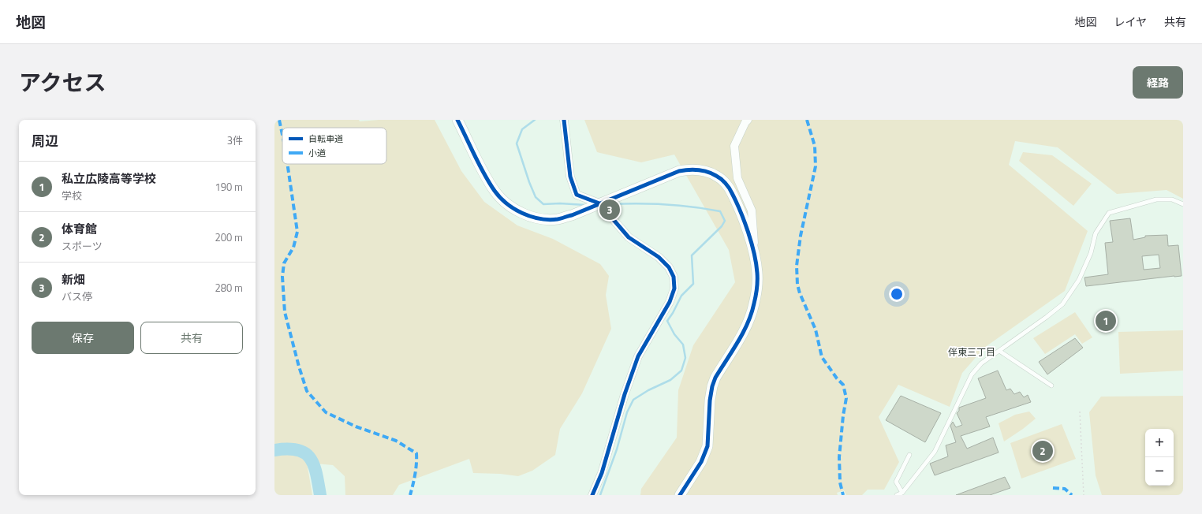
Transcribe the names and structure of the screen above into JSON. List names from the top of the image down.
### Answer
{
  "districts": ["伴東三丁目"],
  "legend": ["自転車道", "小道"],
  "page": {
    "header": "地図",
    "nav": ["地図", "レイヤ", "共有"],
    "title": "アクセス",
    "buttons": [
      "経路",
      ["保存", "共有"]
    ],
    "heading": ["周辺", "3件"],
    "list": [
      {
        "mark": "1",
        "name": "私立広陵高等学校",
        "note": "学校",
        "value": "190 m"
      },
      {
        "mark": "2",
        "name": "体育館",
        "note": "スポーツ",
        "value": "200 m"
      },
      {
        "mark": "3",
        "name": "新畑",
        "note": "バス停",
        "value": "280 m"
      }
    ],
    "pins": ["3", "1", "2"],
    "map_buttons": ["+", "−"]
  }
}
